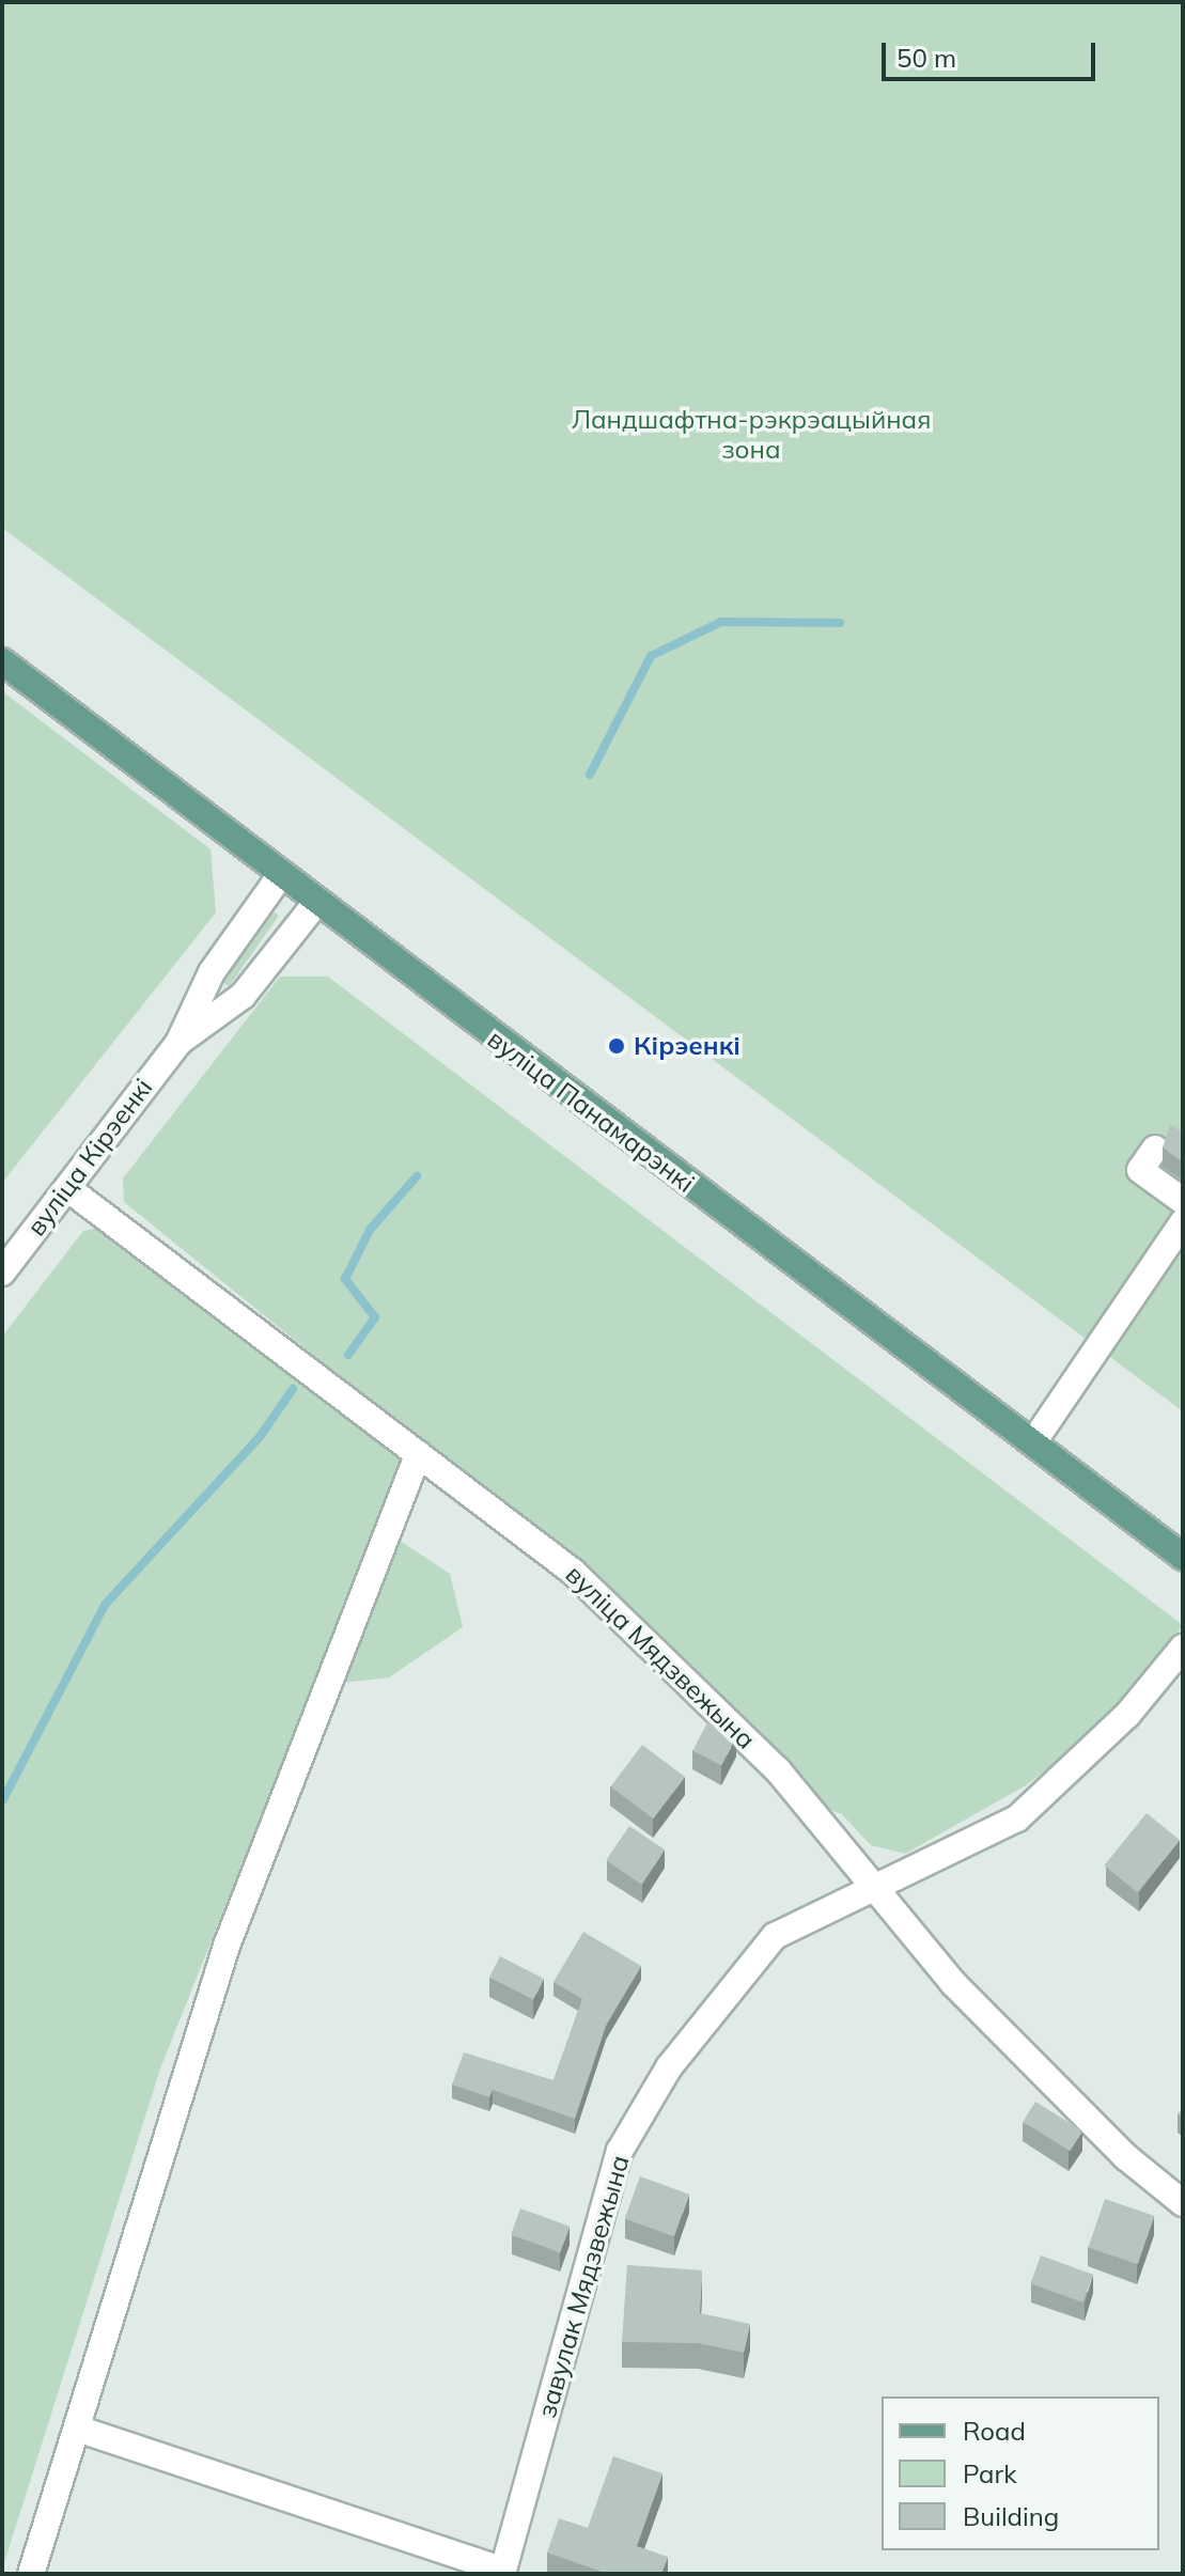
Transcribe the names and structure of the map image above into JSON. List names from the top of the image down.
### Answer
{
  "streets": {
    "main road": ["вуліца Панамарэнкі"],
    "street": ["вуліца Кірэенкі", "вуліца Мядзвежына", "завулак Мядзвежына"]
  },
  "crossings": [
    ["вуліца Панамарэнкі", "вуліца Кірэенкі"],
    ["вуліца Кірэенкі", "вуліца Мядзвежына"],
    ["вуліца Мядзвежына", "завулак Мядзвежына"]
  ],
  "parks": ["Ландшафтна-рэкрэацыйная зона"],
  "places": ["Кірэенкі"],
  "legend": ["Road", "Park", "Building"],
  "scale_bar": "50 m"
}
